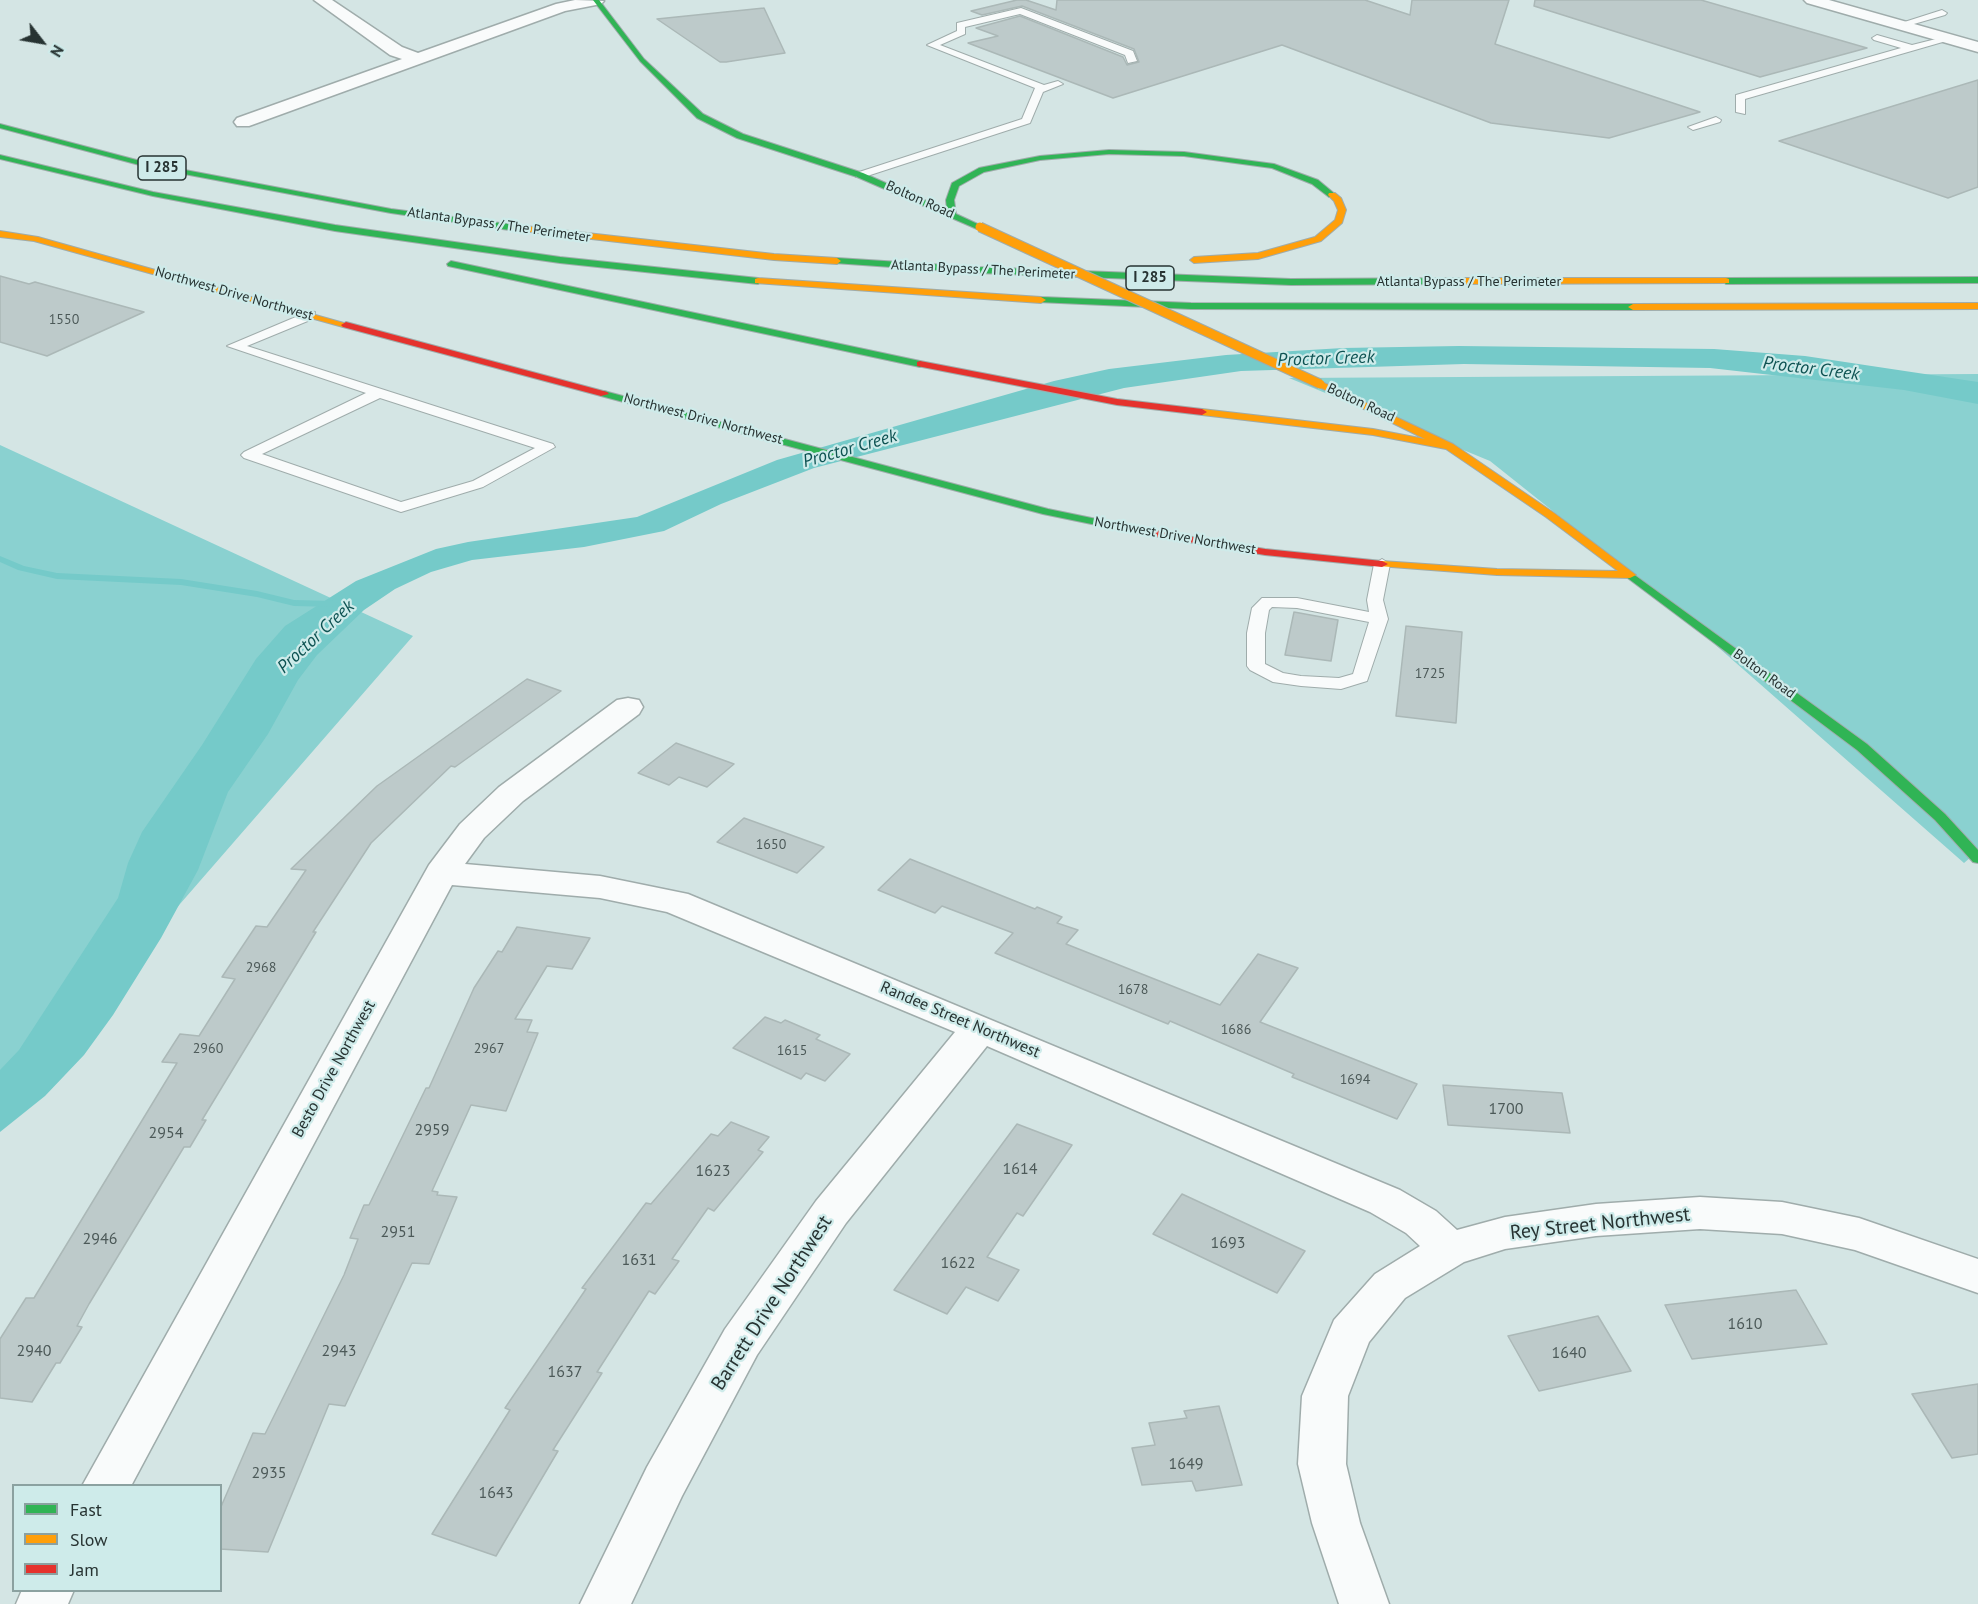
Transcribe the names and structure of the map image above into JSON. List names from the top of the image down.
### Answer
{
  "streets": {
    "main road": [
      "I 285",
      "Bolton Road",
      "Atlanta Bypass / The Perimeter",
      "Northwest Drive Northwest"
    ],
    "street": [
      "Randee Street Northwest",
      "Besto Drive Northwest",
      "Rey Street Northwest",
      "Barrett Drive Northwest"
    ]
  },
  "crossings": [
    ["Bolton Road", "Northwest Drive Northwest"],
    ["Randee Street Northwest", "Besto Drive Northwest"],
    ["Randee Street Northwest", "Rey Street Northwest"],
    ["Randee Street Northwest", "Barrett Drive Northwest"]
  ],
  "water": ["Proctor Creek"],
  "house_numbers": [
    "1550",
    "1725",
    "1650",
    "2968",
    "1678",
    "1686",
    "2960",
    "2967",
    "1615",
    "1694",
    "1700",
    "2959",
    "2954",
    "1614",
    "1623",
    "2951",
    "2946",
    "1693",
    "1631",
    "1622",
    "1610",
    "2940",
    "2943",
    "1640",
    "1637",
    "1649",
    "2935",
    "1643"
  ],
  "legend": ["Fast", "Slow", "Jam"],
  "north": "bottom right"
}
